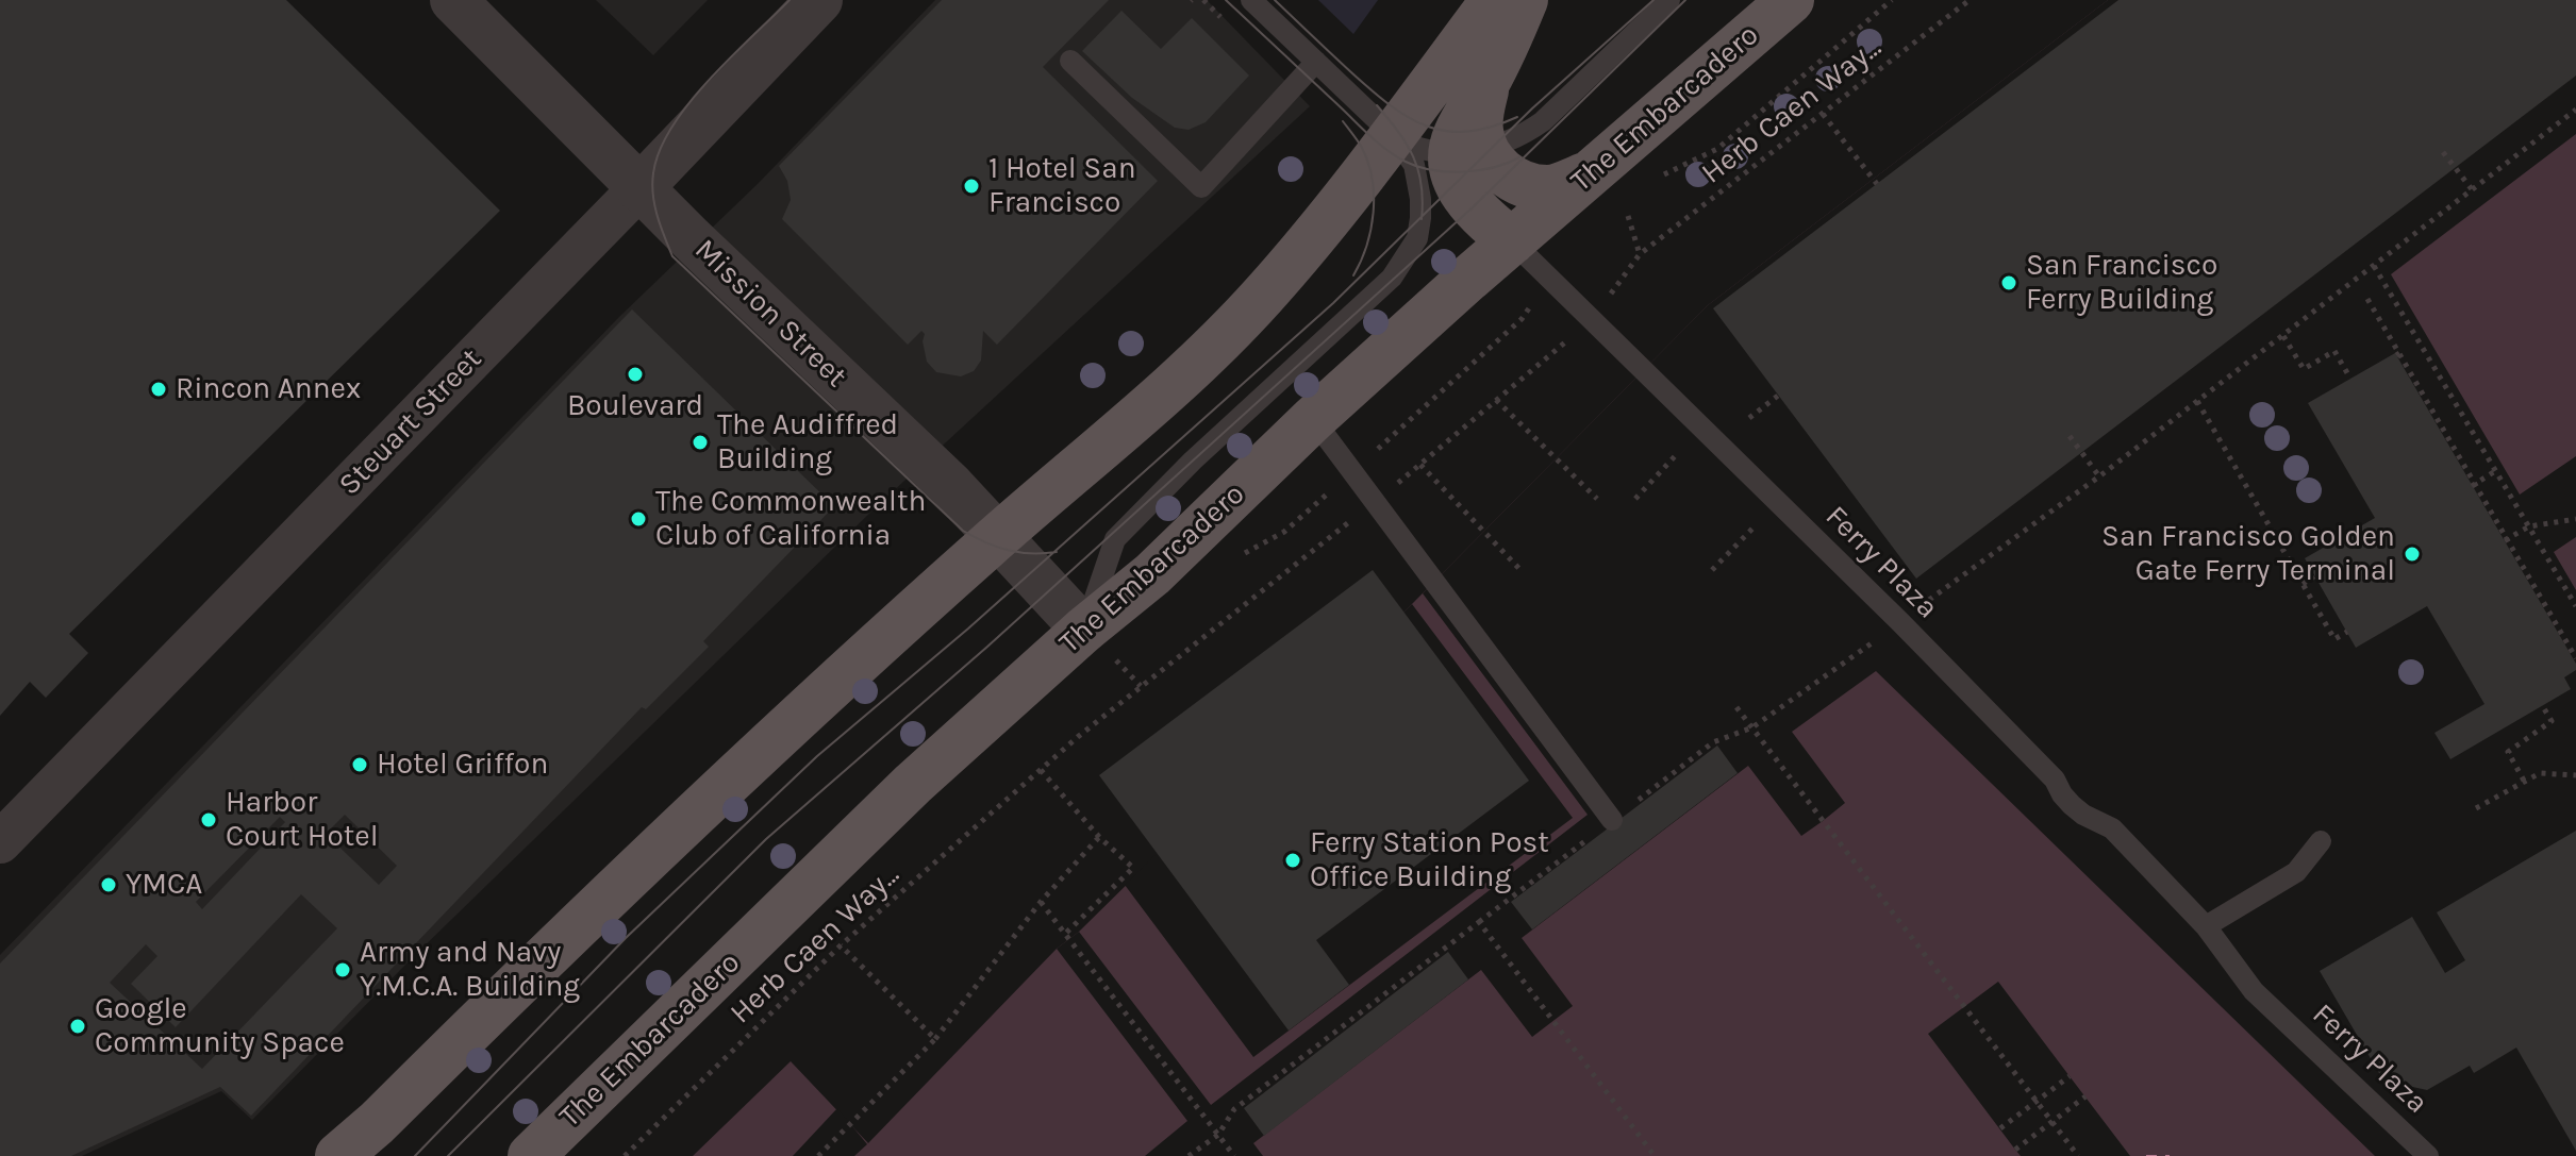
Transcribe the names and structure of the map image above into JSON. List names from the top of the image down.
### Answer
{
  "streets": {
    "main road": ["The Embarcadero"],
    "street": ["Mission Street", "Steuart Street"],
    "lane": ["Ferry Plaza"],
    "path": ["Herb Caen Way..."]
  },
  "crossings": [
    ["The Embarcadero", "Mission Street"],
    ["The Embarcadero", "Ferry Plaza"],
    ["Mission Street", "Steuart Street"]
  ],
  "places": [
    "1 Hotel San Francisco",
    "San Francisco Ferry Building",
    "Boulevard",
    "Rincon Annex",
    "The Audiffred Building",
    "The Commonwealth Club of California",
    "San Francisco Golden Gate Ferry Terminal",
    "Hotel Griffon",
    "Harbor Court Hotel",
    "Ferry Station Post Office Building",
    "YMCA",
    "Army and Navy Y.M.C.A. Building",
    "Google Community Space"
  ]
}
